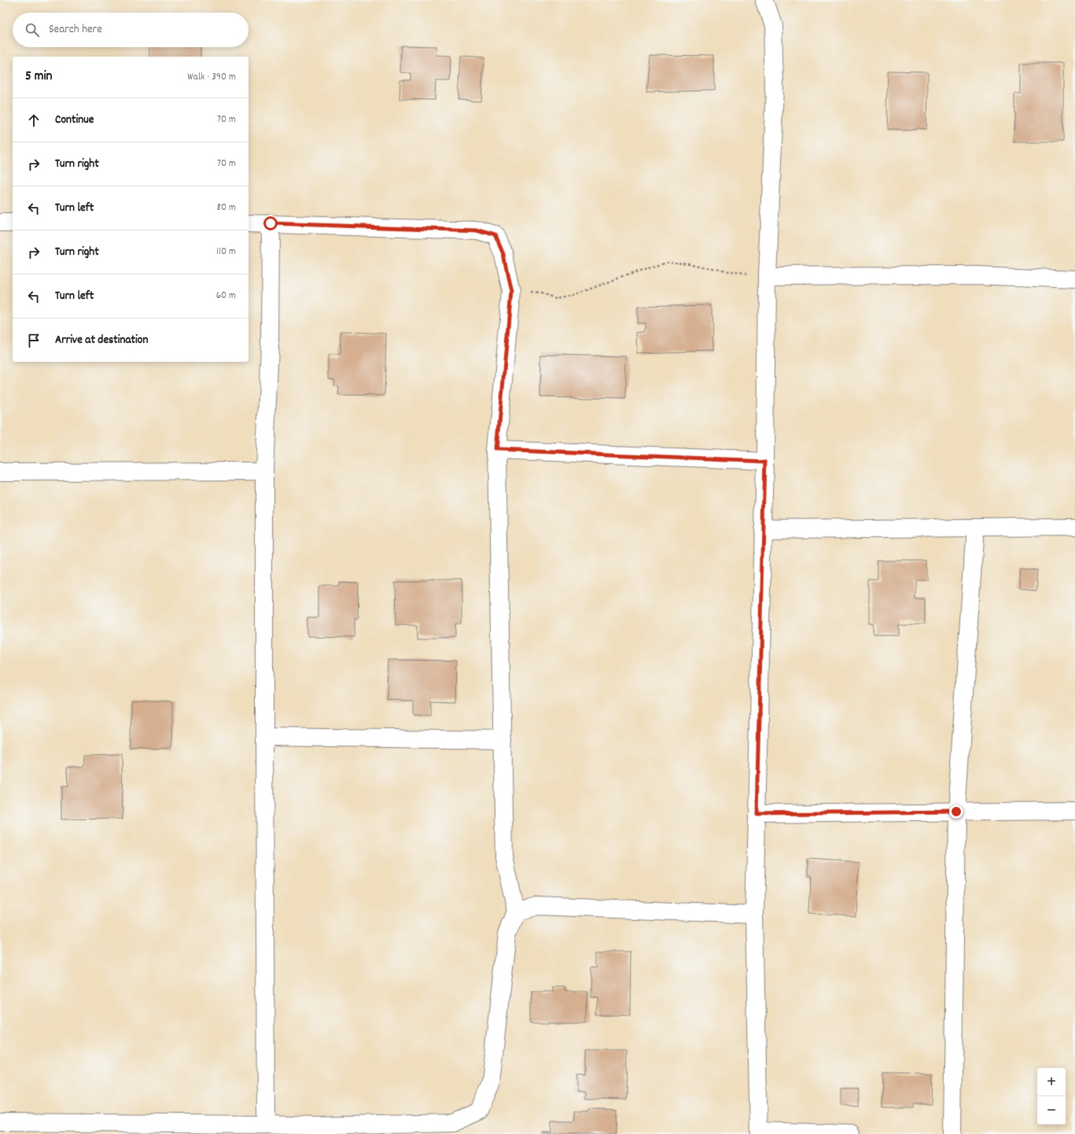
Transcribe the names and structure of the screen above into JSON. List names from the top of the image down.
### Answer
{
  "page": {
    "search": "Search here",
    "heading": ["5 min", "Walk · 390 m"],
    "list": [
      ["Continue", "70 m"],
      ["Turn right", "70 m"],
      ["Turn left", "80 m"],
      ["Turn right", "110 m"],
      ["Turn left", "60 m"],
      "Arrive at destination"
    ],
    "map_buttons": ["+", "−"]
  }
}
